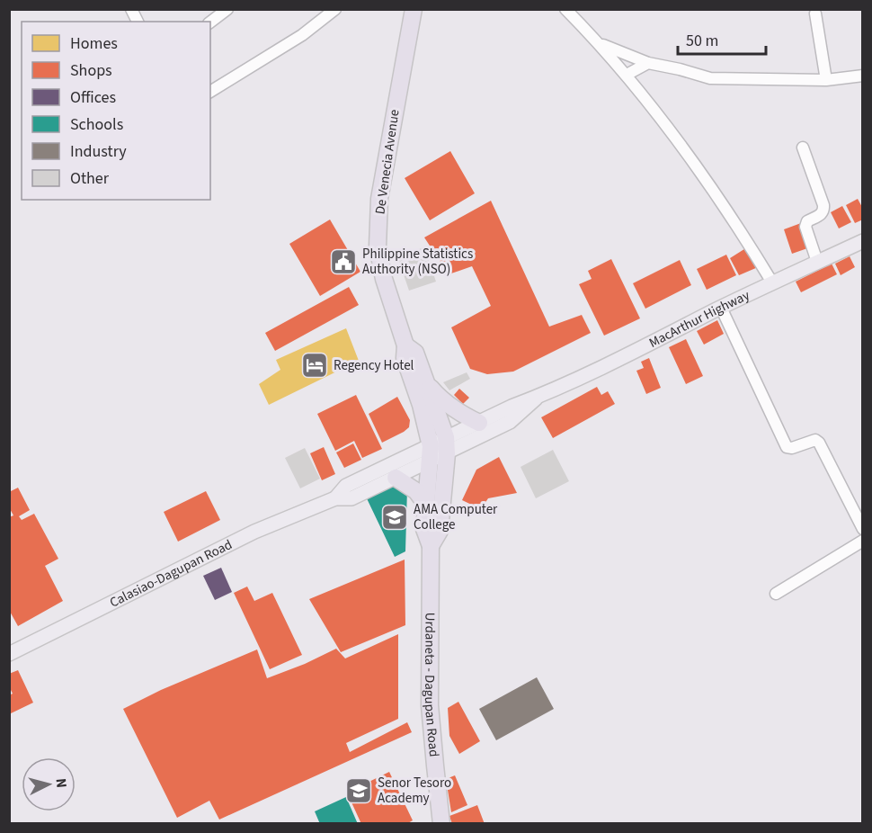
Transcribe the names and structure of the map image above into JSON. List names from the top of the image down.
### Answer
{
  "streets": {
    "highway": ["De Venecia Avenue", "Urdaneta - Dagupan Road"],
    "main road": ["MacArthur Highway", "Calasiao-Dagupan Road"]
  },
  "crossings": [
    ["De Venecia Avenue", "MacArthur Highway"],
    ["De Venecia Avenue", "Calasiao-Dagupan Road"],
    ["De Venecia Avenue", "Urdaneta - Dagupan Road"],
    ["MacArthur Highway", "Calasiao-Dagupan Road"],
    ["MacArthur Highway", "Urdaneta - Dagupan Road"],
    ["Calasiao-Dagupan Road", "Urdaneta - Dagupan Road"]
  ],
  "places": {
    "public building": ["Philippine Statistics Authority (NSO)"],
    "hotel": ["Regency Hotel"],
    "school or university": ["AMA Computer College", "Senor Tesoro Academy"]
  },
  "legend": [
    "Homes",
    "Shops",
    "Offices",
    "Schools",
    "Industry",
    "Other"
  ],
  "scale_bar": "50 m",
  "north": "right"
}
